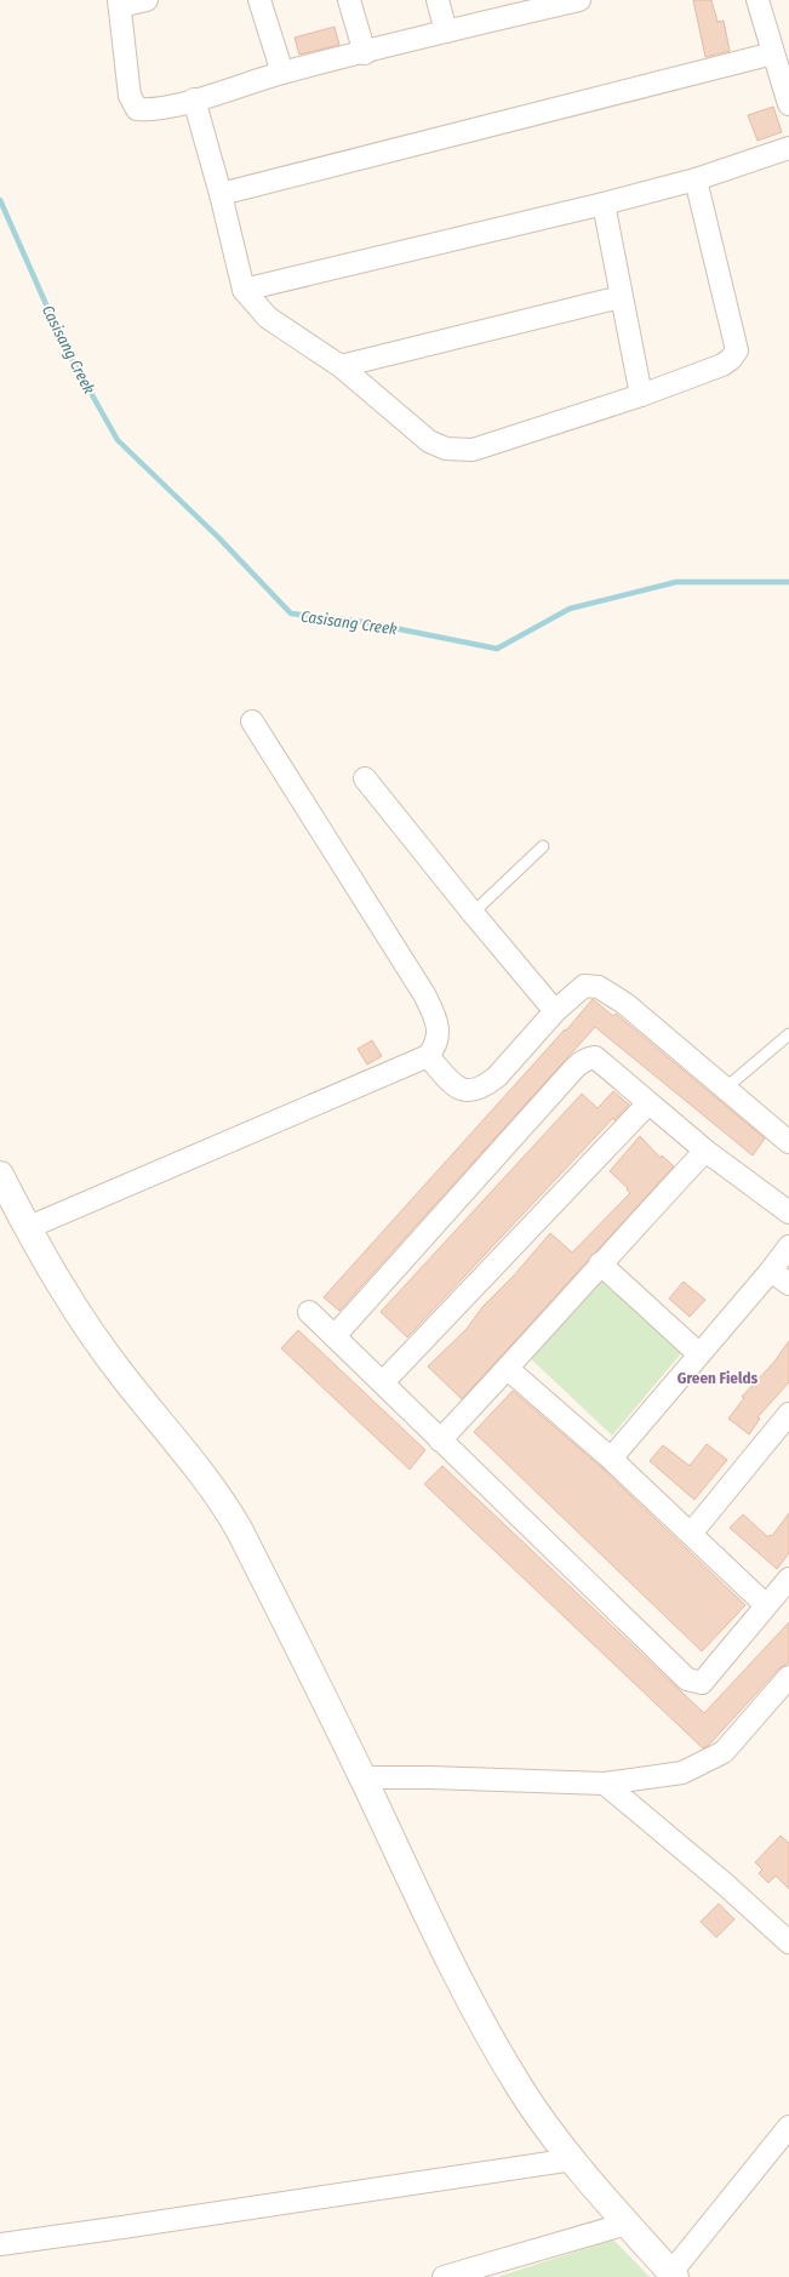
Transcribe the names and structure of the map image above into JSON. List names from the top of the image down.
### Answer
{
  "districts": ["Green Fields"],
  "water": ["Casisang Creek"]
}
